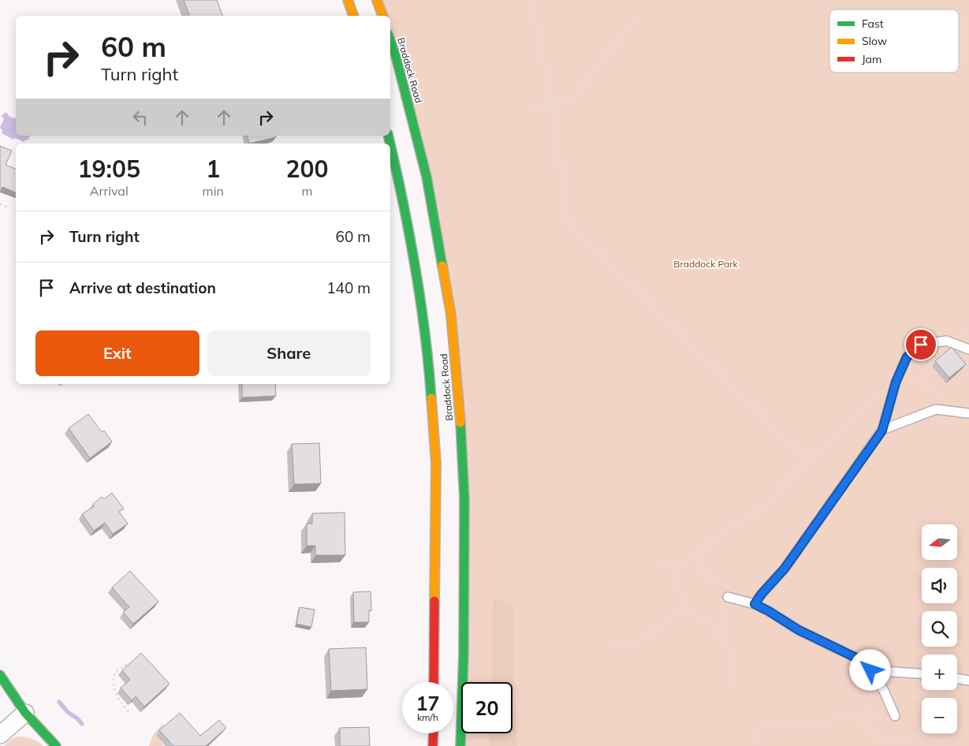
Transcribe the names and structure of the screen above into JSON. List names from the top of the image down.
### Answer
{
  "streets": {
    "main road": ["Braddock Road"]
  },
  "parks": ["Braddock Park"],
  "legend": ["Fast", "Slow", "Jam"],
  "north": "left",
  "page": {
    "turn": ["60 m", "Turn right"],
    "eta": [
      "19:05",
      "Arrival",
      "1",
      "min",
      "200",
      "m"
    ],
    "list": [
      {
        "name": "Turn right",
        "value": "60 m"
      },
      {
        "name": "Arrive at destination",
        "value": "140 m"
      }
    ],
    "buttons": ["Exit", "Share"],
    "map_buttons": ["+", "−"],
    "speed": "17 km/h",
    "limit": "20"
  }
}
